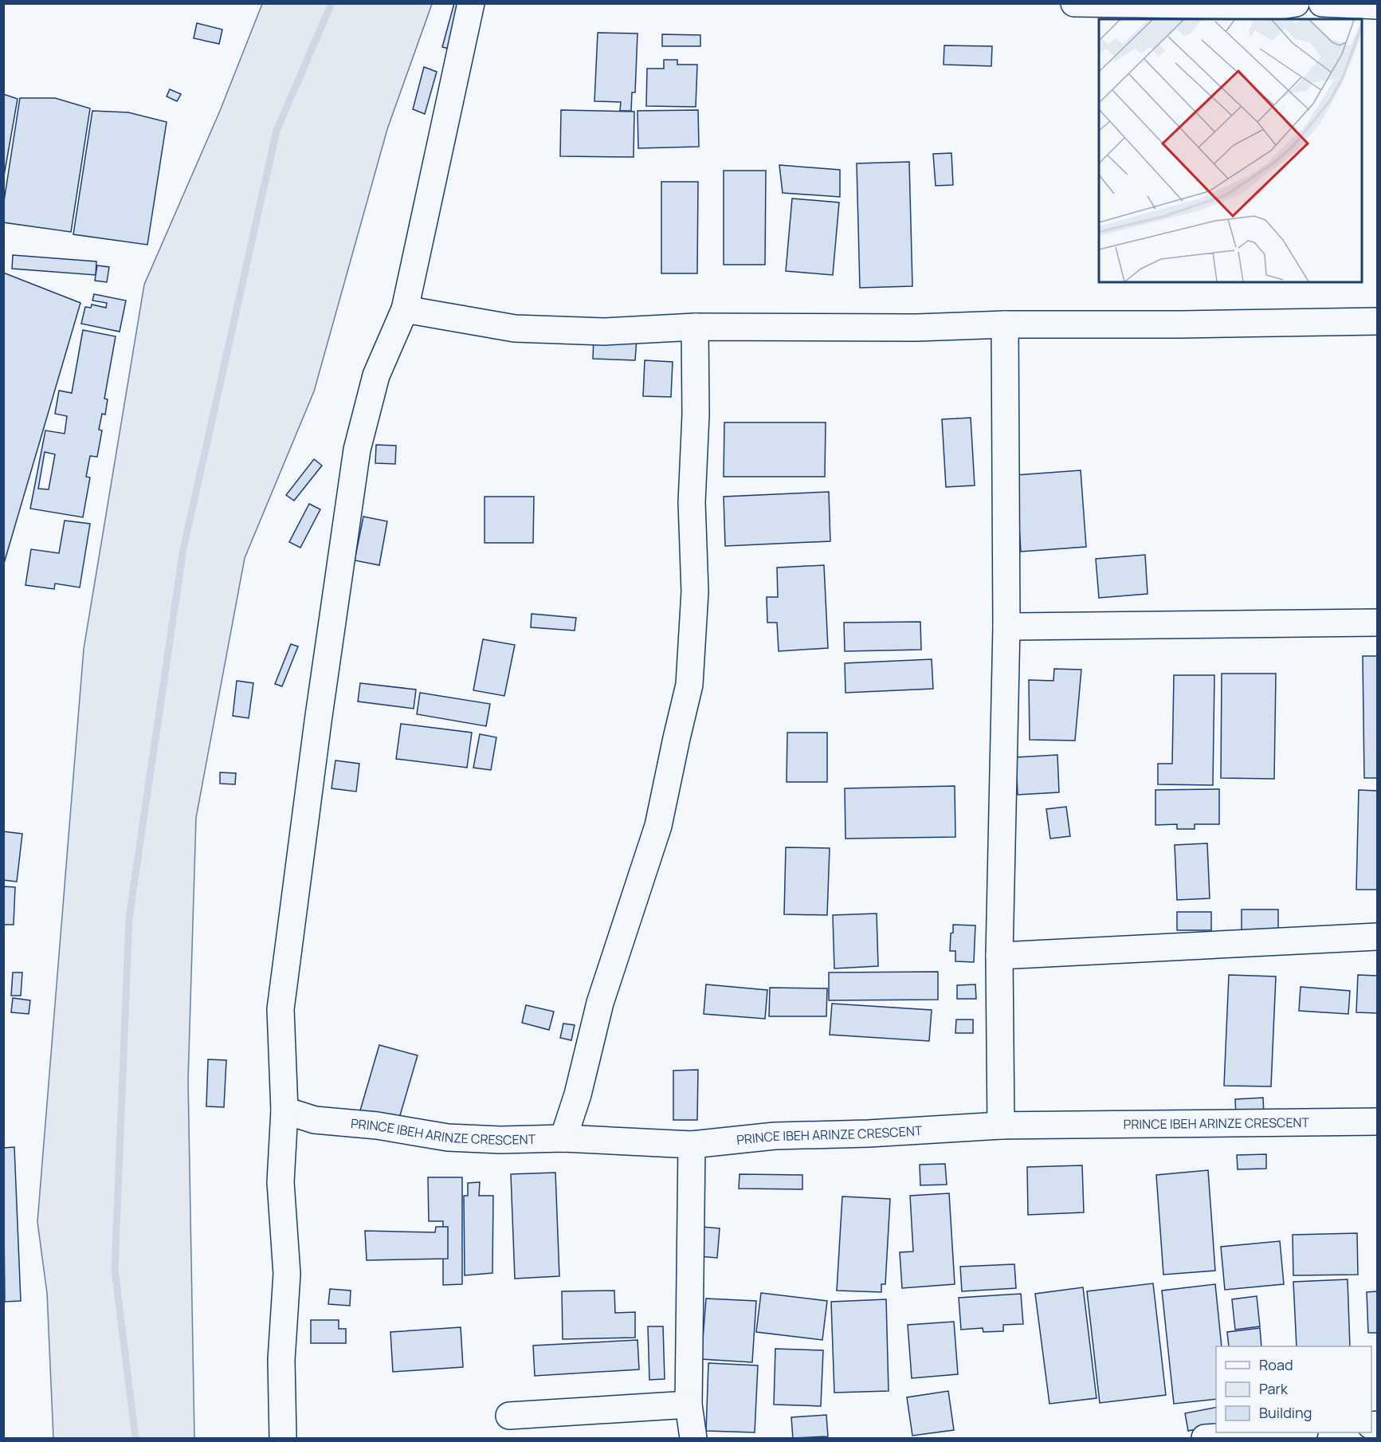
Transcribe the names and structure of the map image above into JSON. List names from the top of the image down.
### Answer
{
  "streets": {
    "street": ["PRINCE IBEH ARINZE CRESCENT"]
  },
  "legend": ["Road", "Park", "Building"]
}
